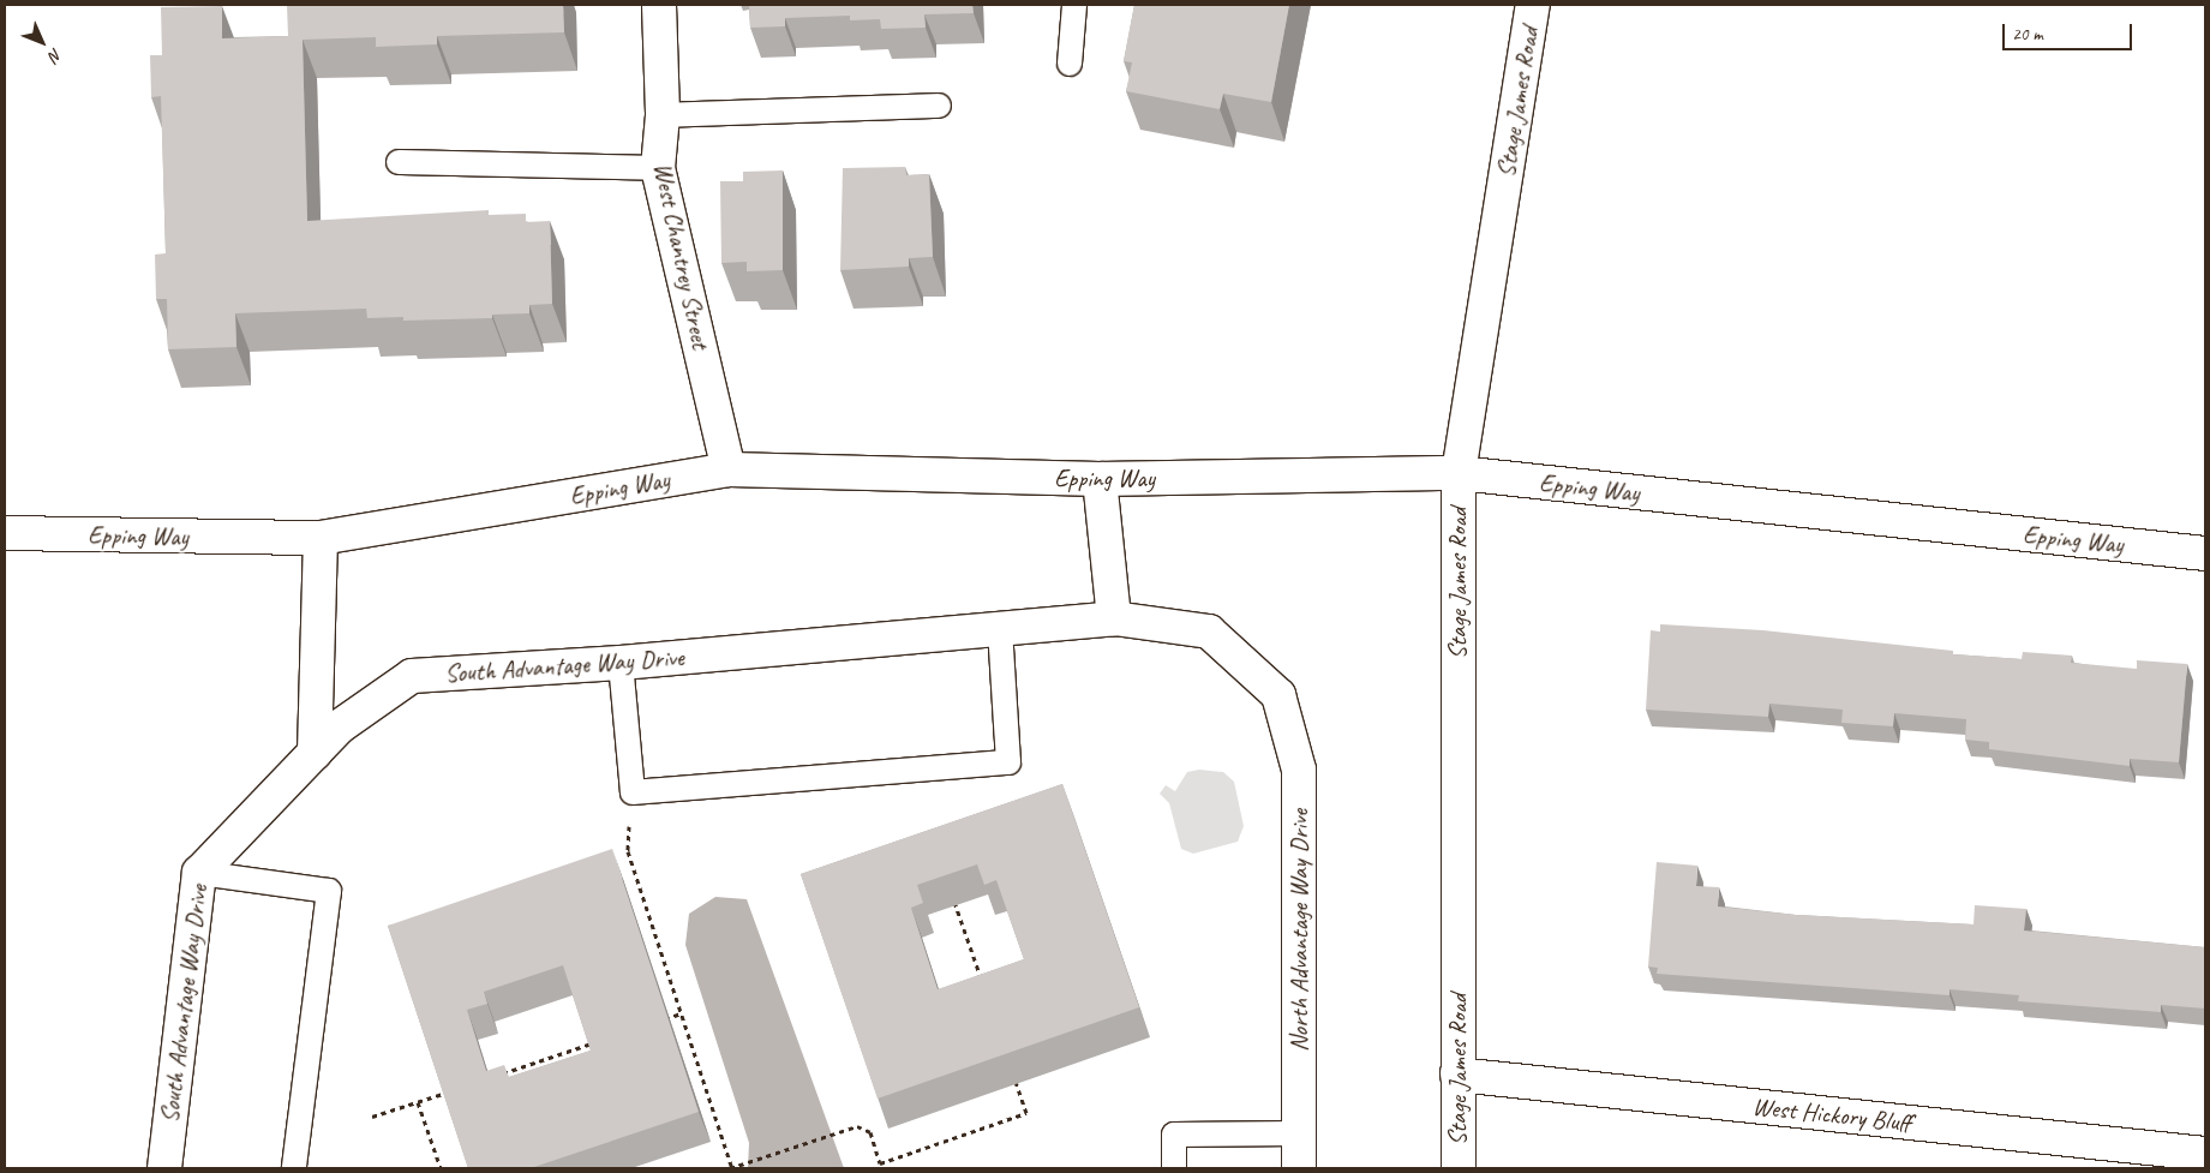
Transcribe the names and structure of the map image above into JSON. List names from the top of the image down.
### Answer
{
  "streets": {
    "street": [
      "Stage James Road",
      "West Chantrey Street",
      "Epping Way",
      "South Advantage Way Drive",
      "North Advantage Way Drive",
      "West Hickory Bluff"
    ]
  },
  "crossings": [
    ["Stage James Road", "Epping Way"],
    ["Stage James Road", "West Hickory Bluff"],
    ["West Chantrey Street", "Epping Way"],
    ["South Advantage Way Drive", "North Advantage Way Drive"]
  ],
  "scale_bar": "20 m",
  "north": "bottom right"
}
